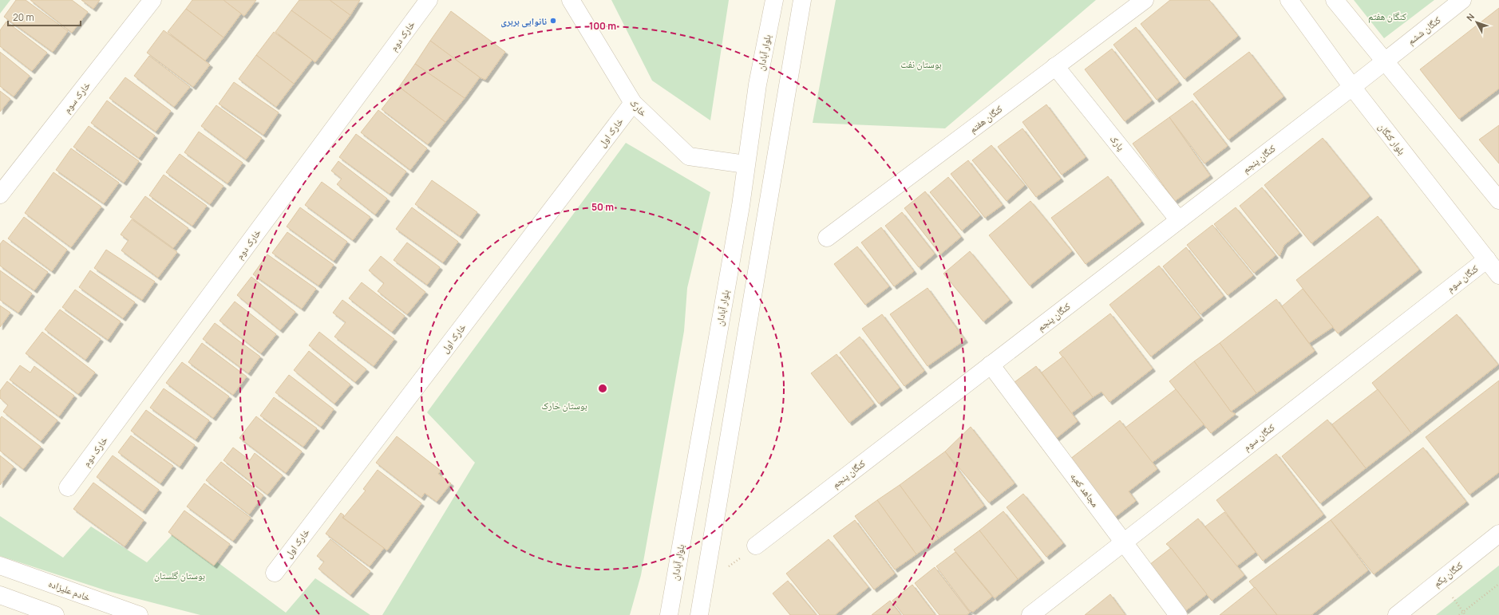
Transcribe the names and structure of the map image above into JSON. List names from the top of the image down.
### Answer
{
  "streets": {
    "street": [
      "کنگان ششم",
      "خارک دوم",
      "بلوار آبادان",
      "خارک سوم",
      "خارک",
      "کنگان هفتم",
      "خارک اول",
      "بلوار کنگان",
      "پارک",
      "کنگان پنجم",
      "کنگان سوم",
      "مجاهد کعبه",
      "کنگان یکم",
      "خادم علیزاده"
    ]
  },
  "crossings": [
    ["کنگان ششم", "بلوار کنگان"],
    ["کنگان ششم", "کنگان پنجم"],
    ["بلوار آبادان", "خارک"],
    ["خارک", "خارک اول"],
    ["کنگان هفتم", "پارک"],
    ["بلوار کنگان", "کنگان پنجم"],
    ["بلوار کنگان", "کنگان سوم"],
    ["پارک", "کنگان پنجم"],
    ["کنگان پنجم", "مجاهد کعبه"],
    ["کنگان سوم", "مجاهد کعبه"]
  ],
  "parks": [
    "کنگان هفتم",
    "بوستان نفت",
    "بوستان خارک",
    "بوستان گلستان"
  ],
  "places": ["نانوایی بربری"],
  "scale_bar": "20 m",
  "north": "top left",
  "rings": ["100 m", "50 m"]
}
